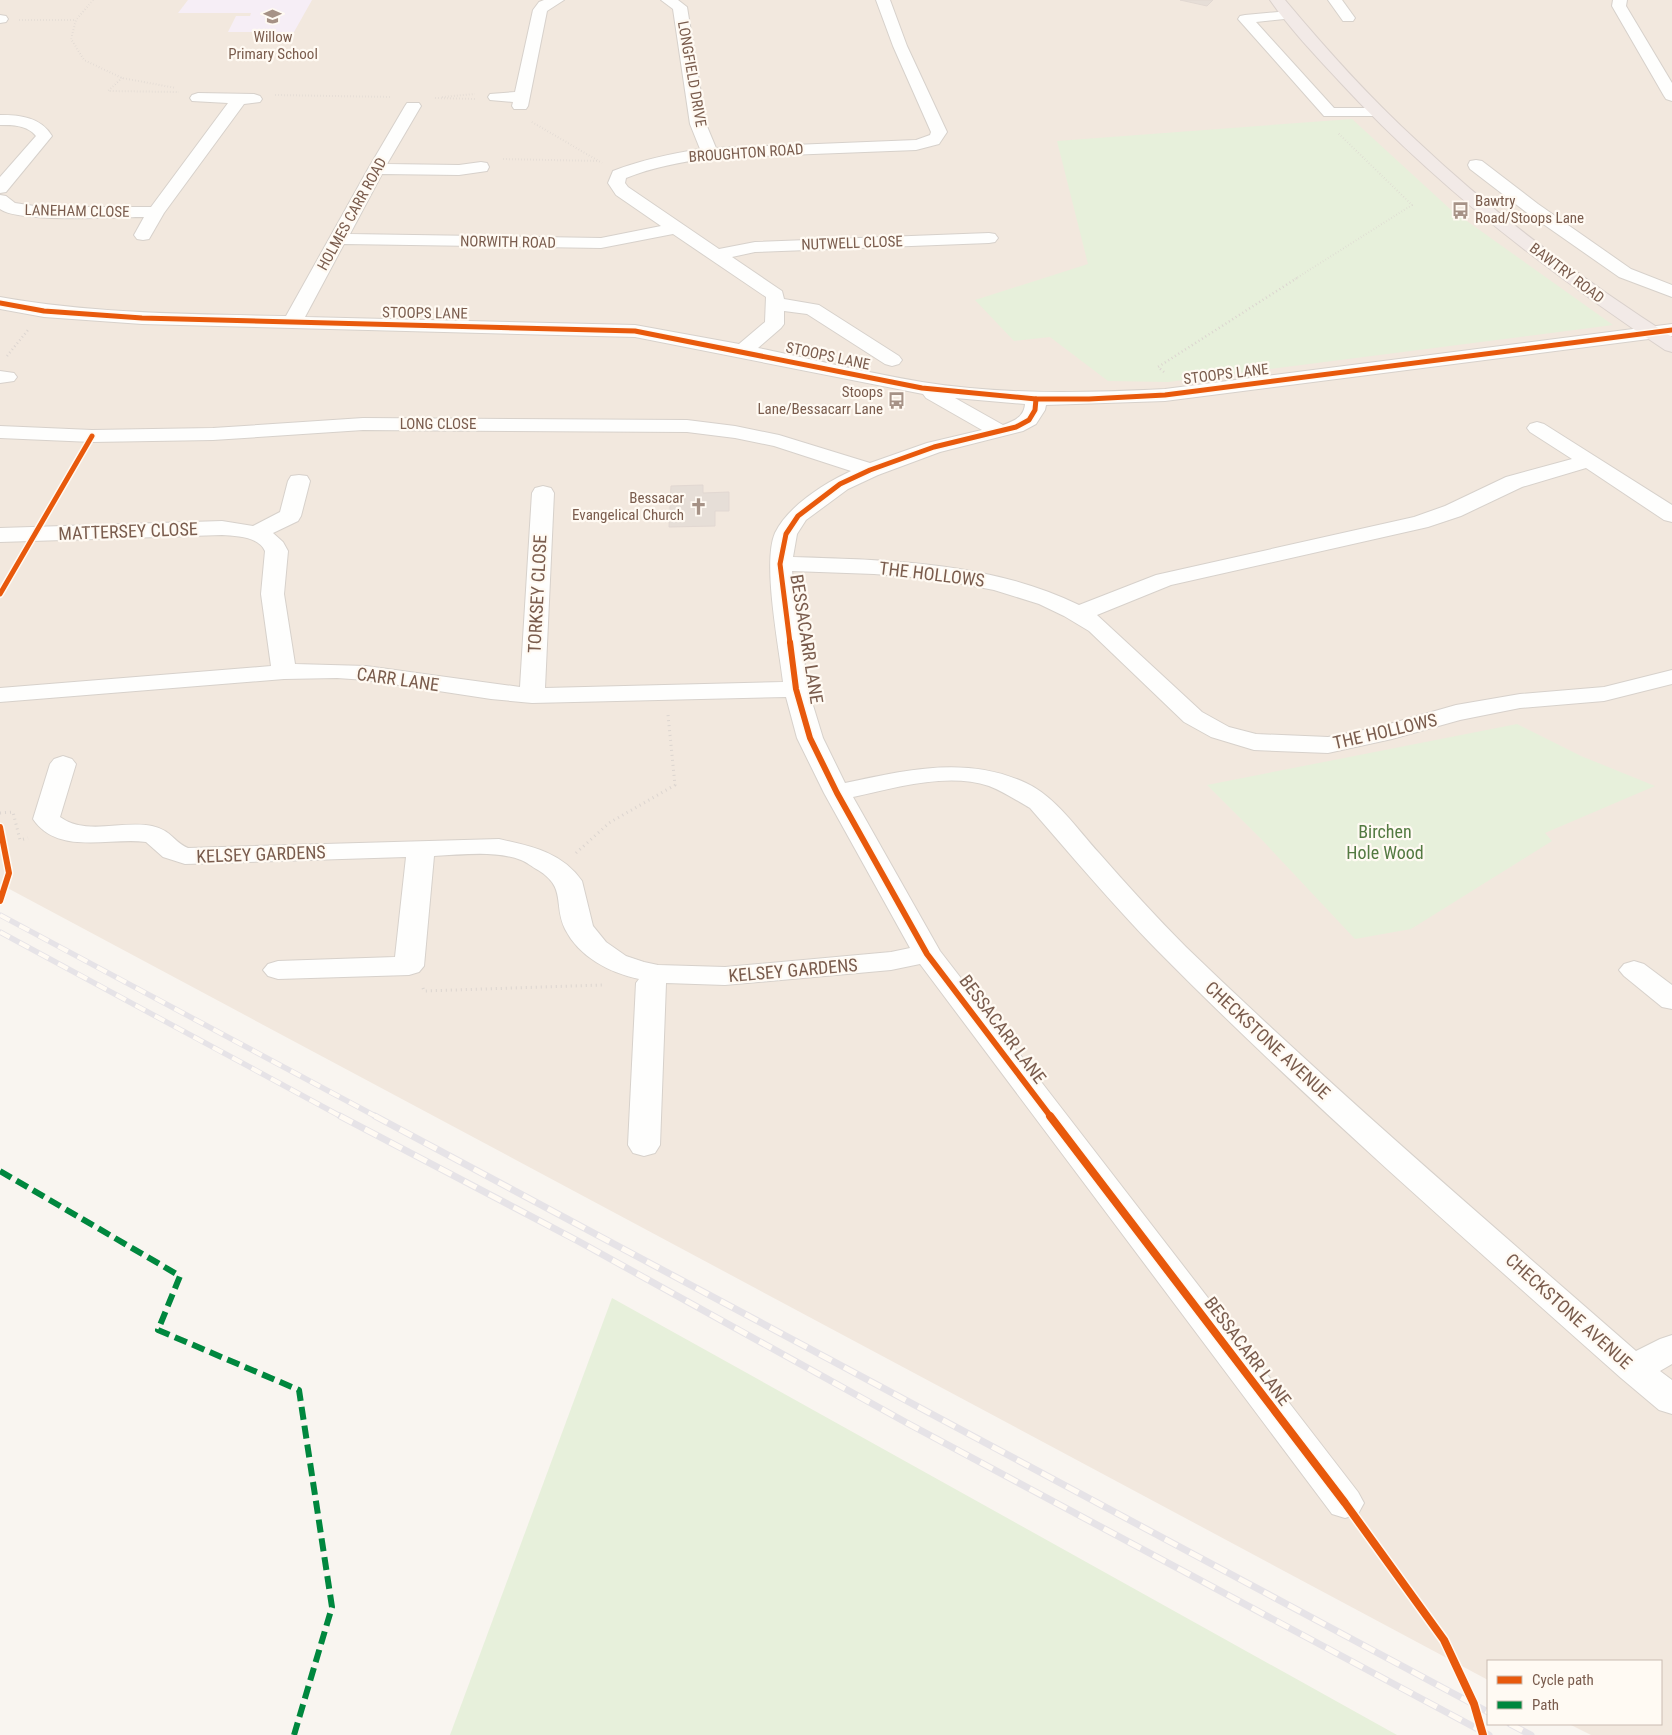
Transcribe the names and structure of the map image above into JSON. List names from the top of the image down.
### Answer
{
  "streets": {
    "highway": ["BAWTRY ROAD"],
    "street": [
      "LONGFIELD DRIVE",
      "BROUGHTON ROAD",
      "LANEHAM CLOSE",
      "HOLMES CARR ROAD",
      "NORWITH ROAD",
      "NUTWELL CLOSE",
      "STOOPS LANE",
      "LONG CLOSE",
      "MATTERSEY CLOSE",
      "THE HOLLOWS",
      "TORKSEY CLOSE",
      "BESSACARR LANE",
      "CARR LANE",
      "KELSEY GARDENS",
      "CHECKSTONE AVENUE"
    ]
  },
  "crossings": [
    ["LONGFIELD DRIVE", "BROUGHTON ROAD"],
    ["HOLMES CARR ROAD", "NORWITH ROAD"],
    ["HOLMES CARR ROAD", "STOOPS LANE"],
    ["BAWTRY ROAD", "STOOPS LANE"],
    ["STOOPS LANE", "BESSACARR LANE"],
    ["LONG CLOSE", "BESSACARR LANE"],
    ["MATTERSEY CLOSE", "CARR LANE"],
    ["THE HOLLOWS", "BESSACARR LANE"],
    ["TORKSEY CLOSE", "CARR LANE"],
    ["BESSACARR LANE", "CARR LANE"],
    ["BESSACARR LANE", "KELSEY GARDENS"],
    ["BESSACARR LANE", "CHECKSTONE AVENUE"]
  ],
  "parks": ["Birchen Hole Wood"],
  "places": {
    "school or university": ["Willow Primary School"],
    "bus stop": ["Bawtry Road/Stoops Lane", "Stoops Lane/Bessacarr Lane"],
    "church": ["Bessacar Evangelical Church"]
  },
  "legend": ["Cycle path", "Path"]
}
